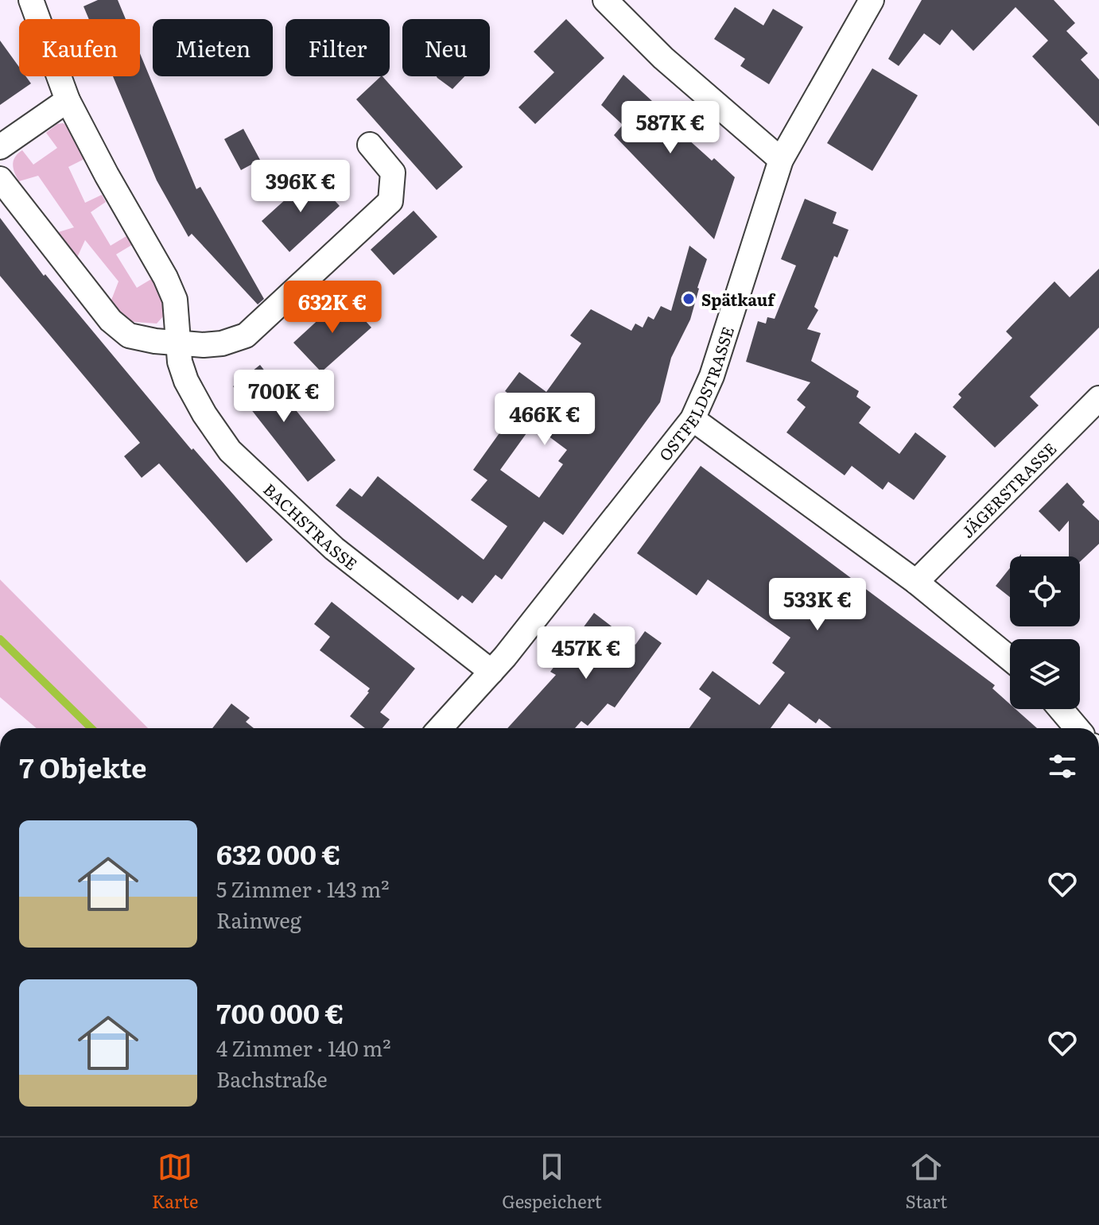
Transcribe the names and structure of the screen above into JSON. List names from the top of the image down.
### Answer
{
  "streets": {
    "street": ["OSTFELDSTRASSE", "JÄGERSTRASSE", "BACHSTRASSE"]
  },
  "crossings": [
    ["OSTFELDSTRASSE", "BACHSTRASSE"]
  ],
  "places": ["Spätkauf"],
  "page": {
    "chip": [
      "Kaufen",
      "Mieten",
      "Filter",
      "Neu"
    ],
    "price": [
      "587K €",
      "396K €",
      "632K €",
      "700K €",
      "466K €",
      "533K €",
      "457K €"
    ],
    "heading": "7 Objekte",
    "list": [
      {
        "name": "632 000 €",
        "note": "5 Zimmer · 143 m² · Rainweg"
      },
      {
        "name": "700 000 €",
        "note": "4 Zimmer · 140 m² · Bachstraße"
      }
    ],
    "tabs": ["Karte", "Gespeichert", "Start"]
  }
}
